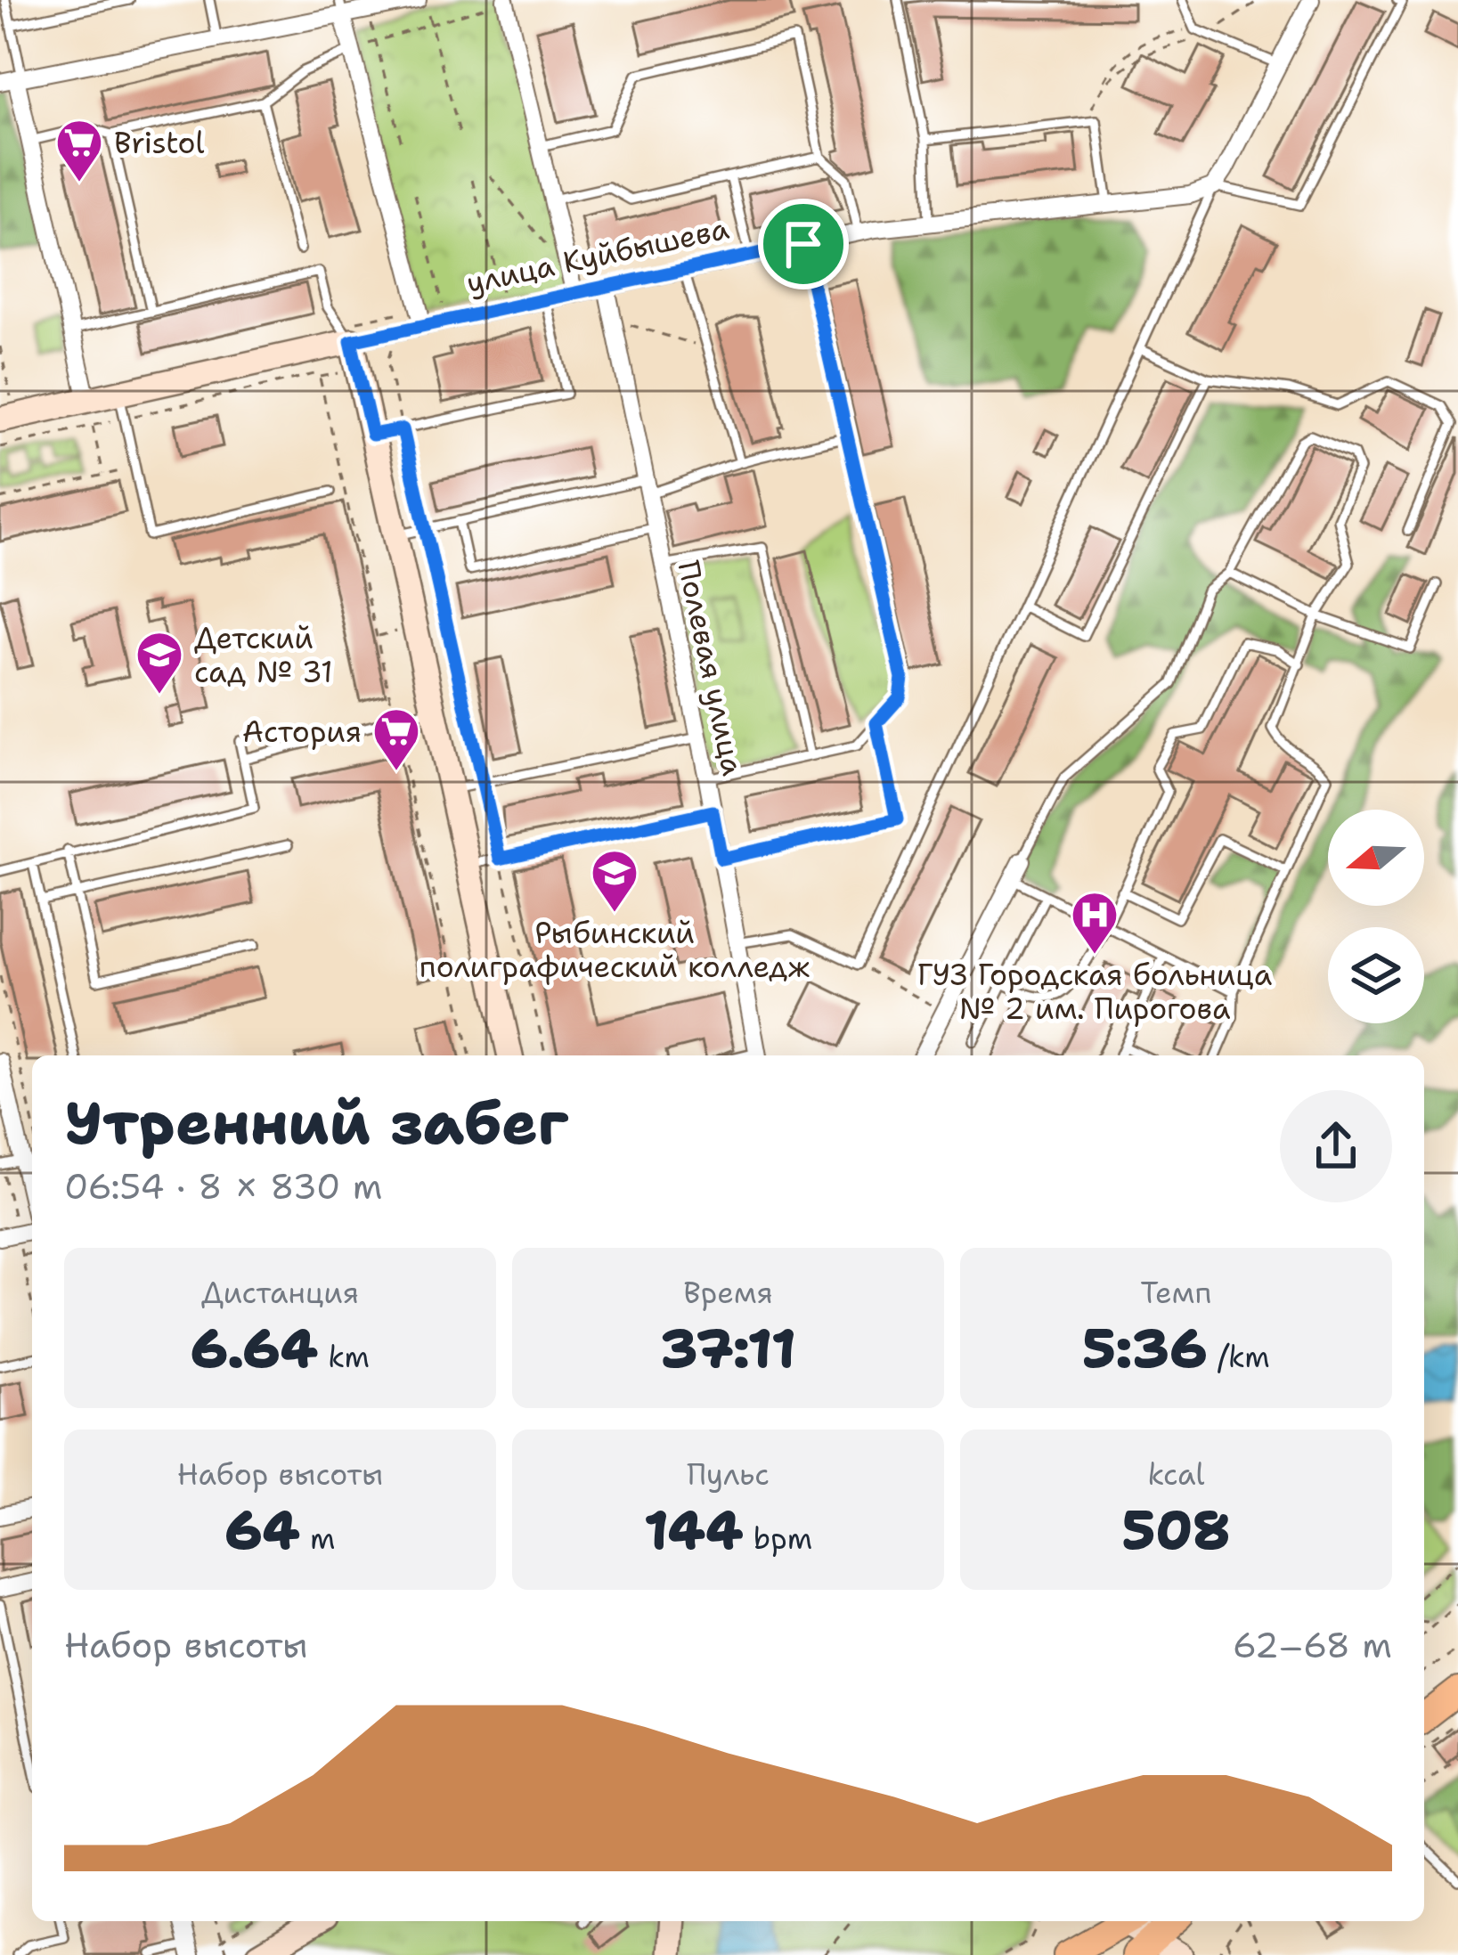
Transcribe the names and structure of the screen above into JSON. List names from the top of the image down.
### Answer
{
  "streets": {
    "street": ["улица Куйбышева", "Полевая улица"]
  },
  "crossings": [
    ["улица Куйбышева", "Полевая улица"]
  ],
  "places": {
    "supermarket": ["Bristol", "Астория"],
    "school or university": ["Детский сад № 31", "Рыбинский полиграфический колледж"],
    "hospital": ["ГУЗ Городская больница № 2 им. Пирогова"]
  },
  "north": "left",
  "page": {
    "heading": ["Утренний забег", "06:54 · 8 × 830 m"],
    "stats": [
      ["Дистанция", "6.64 km"],
      ["Время", "37:11"],
      ["Темп", "5:36 /km"],
      ["Набор высоты", "64 m"],
      ["Пульс", "144 bpm"],
      ["kcal", "508"]
    ],
    "chart": ["Набор высоты", "62–68 m"]
  }
}
